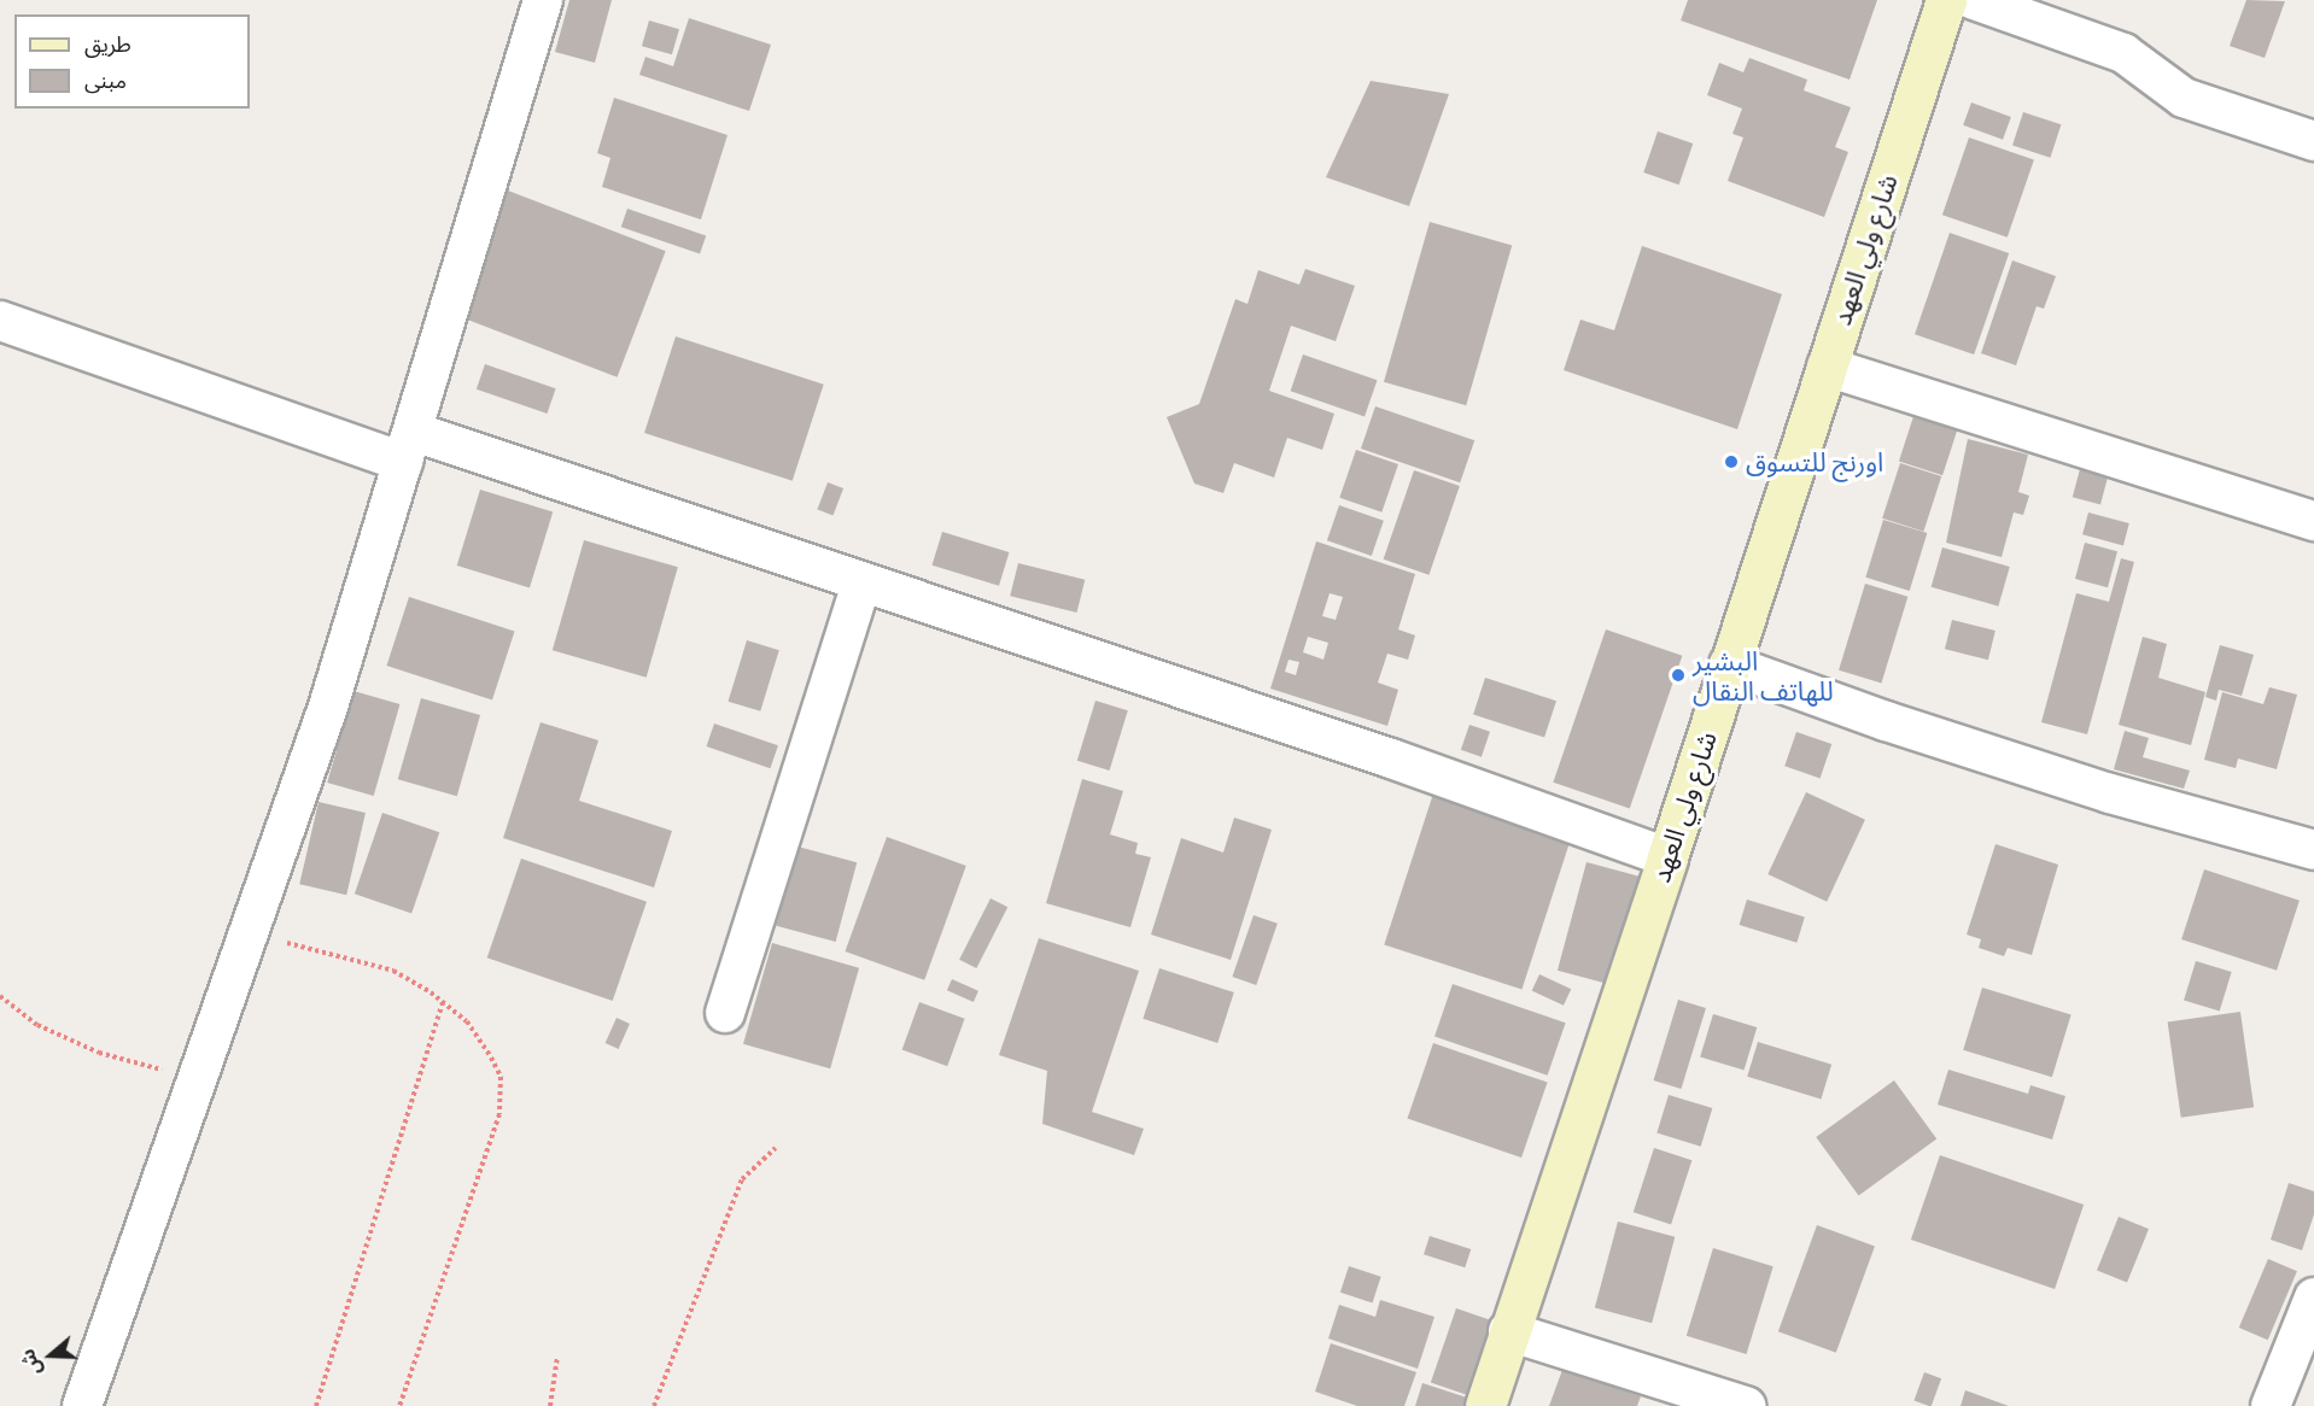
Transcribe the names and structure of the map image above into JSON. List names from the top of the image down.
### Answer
{
  "streets": {
    "main road": ["شارع ولي العهد"]
  },
  "places": ["اورنج للتسوق", "البشير للهاتف النقال"],
  "legend": ["طريق", "مبنى"],
  "north": "left"
}
